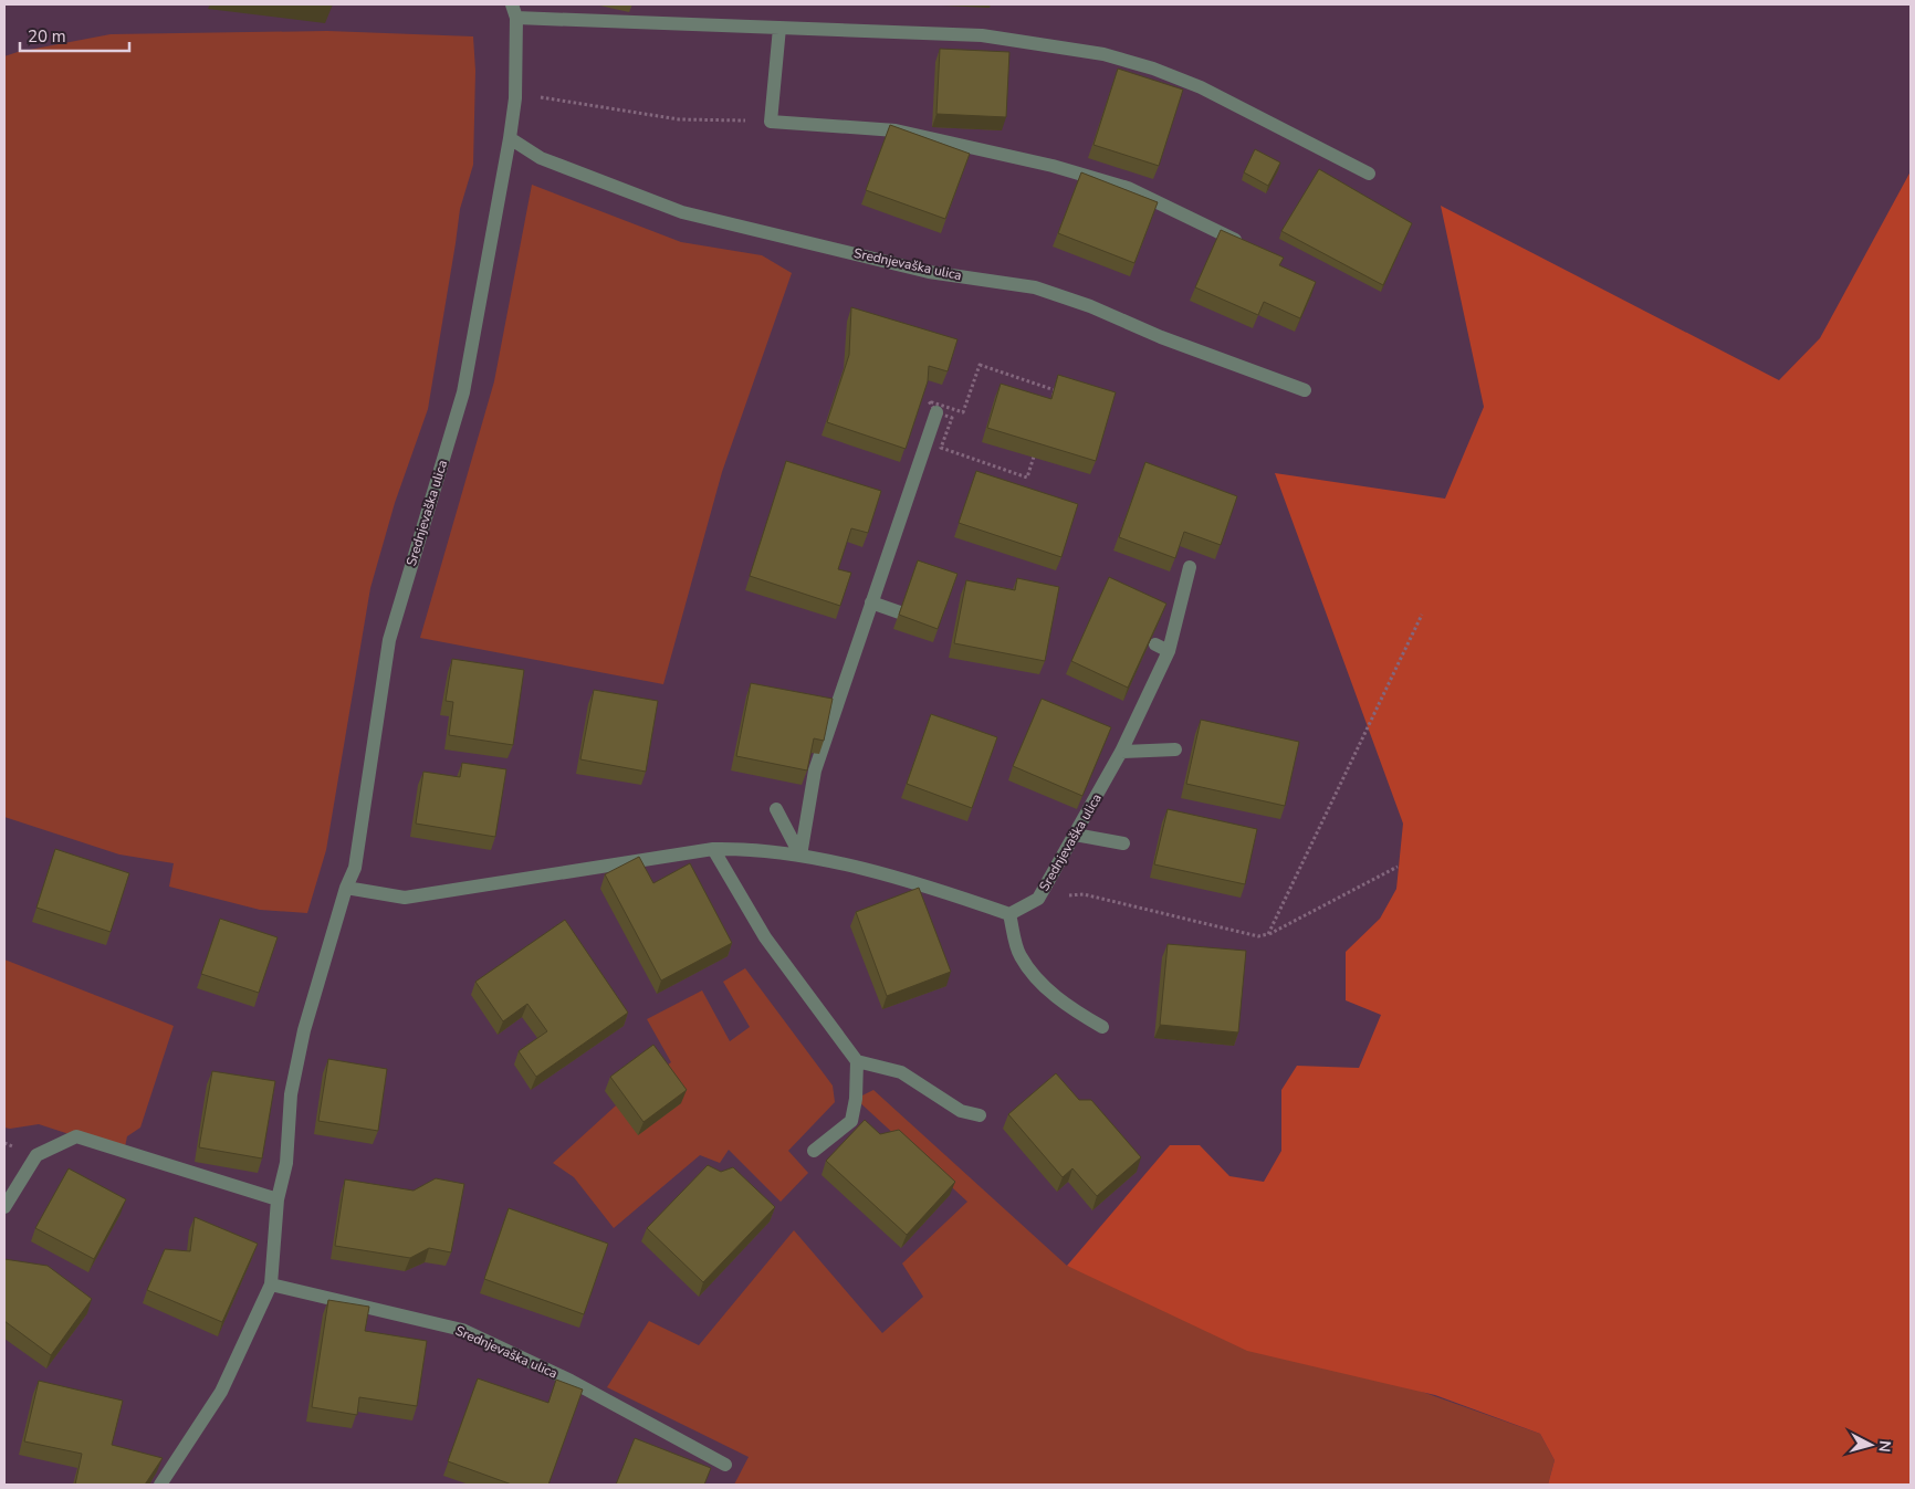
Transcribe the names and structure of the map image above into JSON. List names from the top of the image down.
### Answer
{
  "streets": {
    "street": ["Srednjevaška ulica"]
  },
  "scale_bar": "20 m",
  "north": "right"
}
